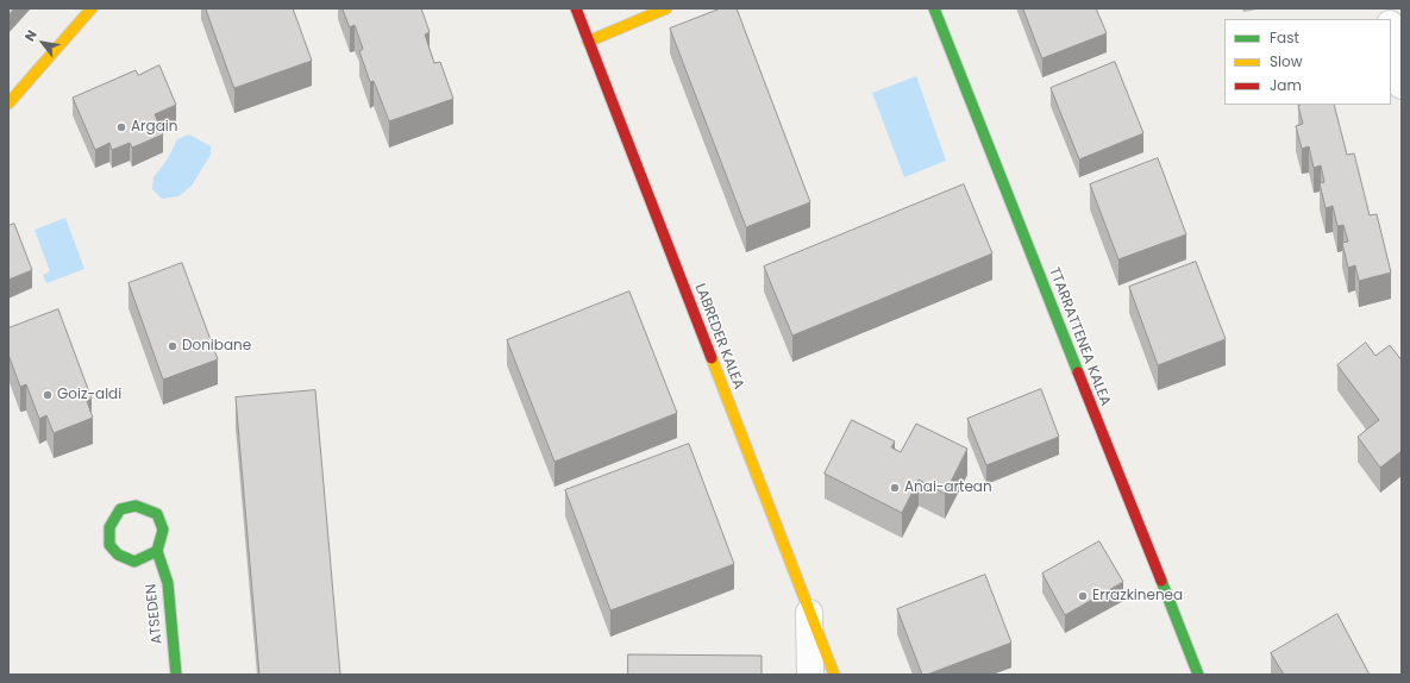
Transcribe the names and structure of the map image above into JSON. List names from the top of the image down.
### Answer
{
  "streets": {
    "street": ["LABREDER KALEA", "TTARRATTENEA KALEA", "ATSEDEN"]
  },
  "places": [
    "Argain",
    "Donibane",
    "Goiz-aldi",
    "Anai-artean",
    "Errazkinenea"
  ],
  "legend": ["Fast", "Slow", "Jam"],
  "north": "top left"
}
